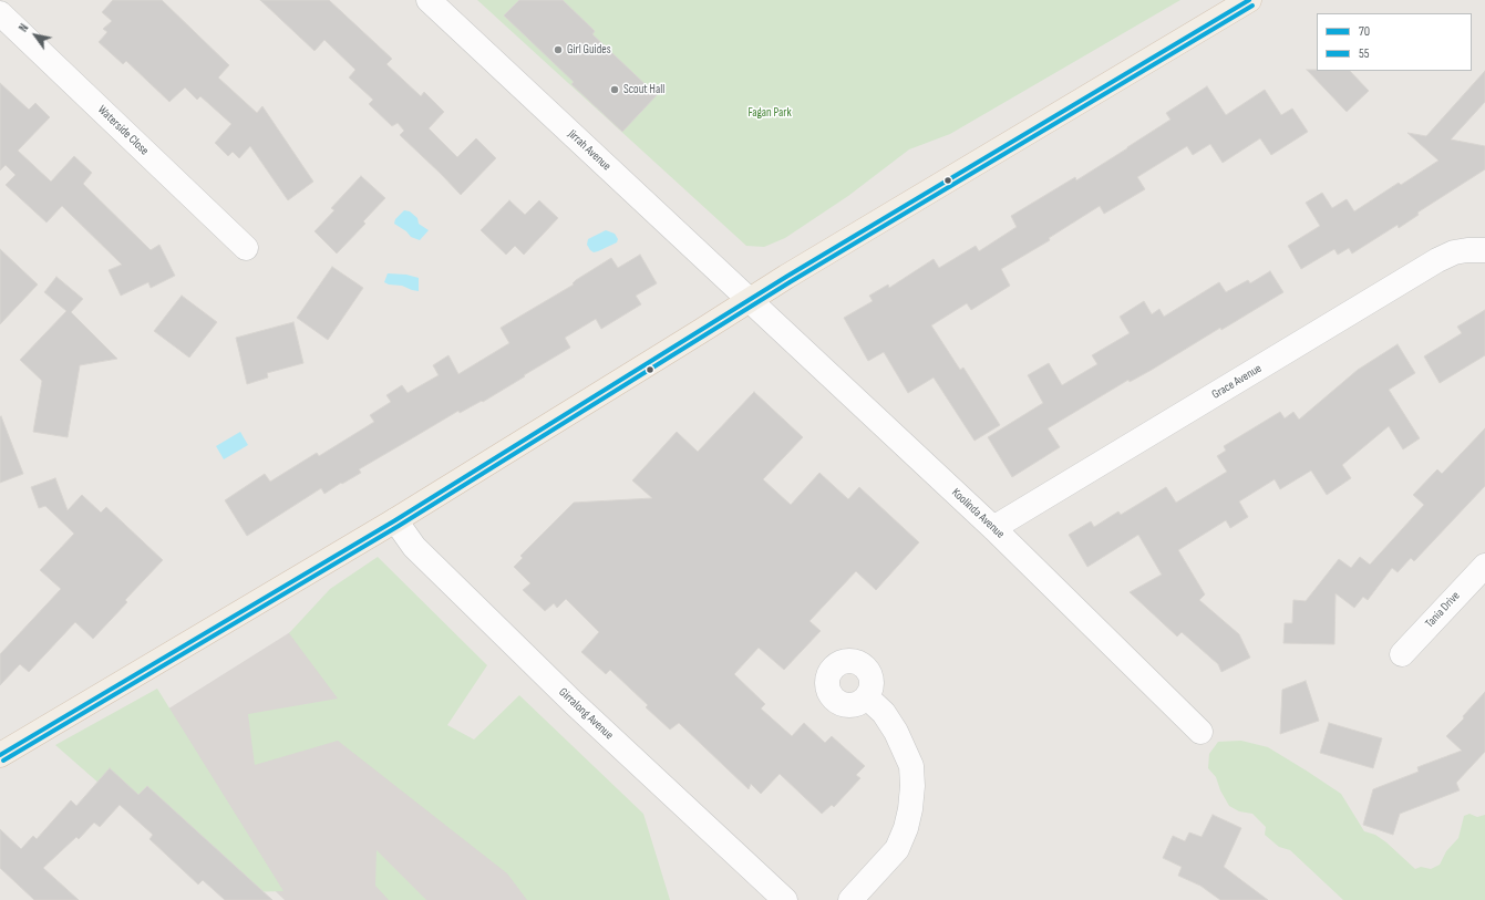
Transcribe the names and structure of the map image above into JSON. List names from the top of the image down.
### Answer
{
  "streets": {
    "street": [
      "Waterside Close",
      "Jirrah Avenue",
      "Grace Avenue",
      "Koolinda Avenue",
      "Tania Drive",
      "Girralong Avenue"
    ]
  },
  "crossings": [
    ["Jirrah Avenue", "Koolinda Avenue"],
    ["Grace Avenue", "Koolinda Avenue"]
  ],
  "parks": ["Fagan Park"],
  "places": ["Girl Guides", "Scout Hall"],
  "lines": ["transit line 70", "transit line 55"],
  "legend": ["70", "55"],
  "north": "top left"
}
